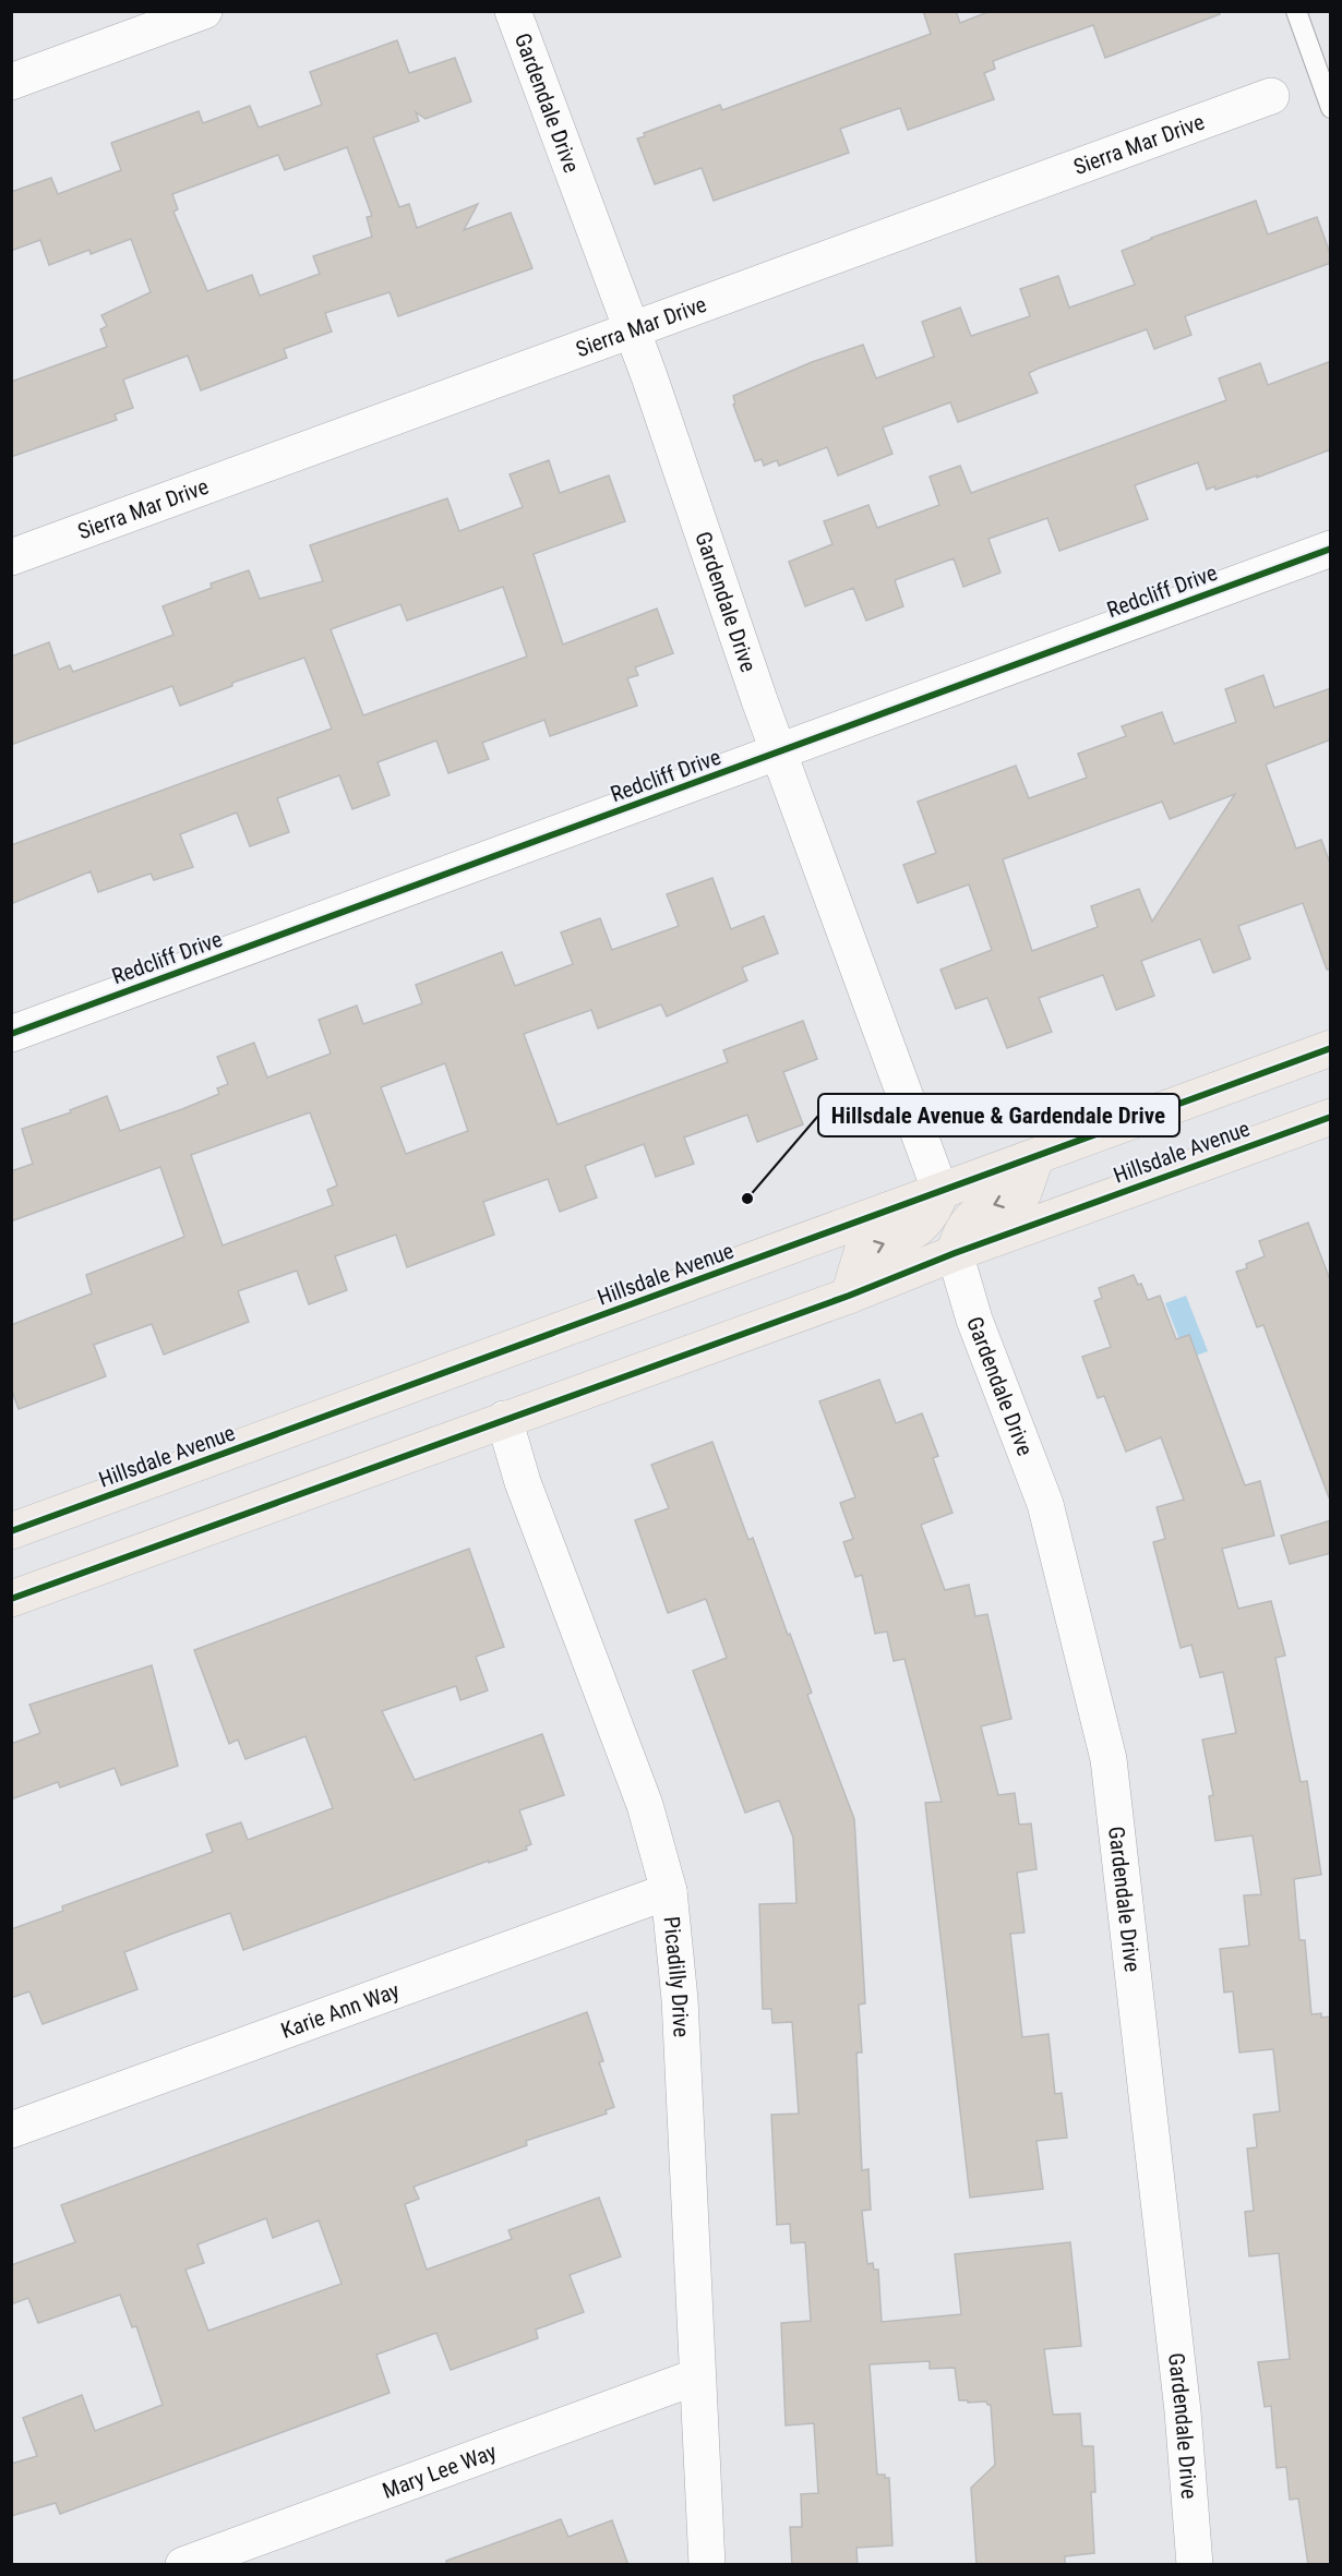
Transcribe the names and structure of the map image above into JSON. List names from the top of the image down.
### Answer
{
  "streets": {
    "highway": ["Hillsdale Avenue"],
    "street": [
      "Gardendale Drive",
      "Sierra Mar Drive",
      "Redcliff Drive",
      "Picadilly Drive",
      "Karie Ann Way",
      "Mary Lee Way"
    ]
  },
  "crossings": [
    ["Gardendale Drive", "Sierra Mar Drive"],
    ["Gardendale Drive", "Redcliff Drive"],
    ["Gardendale Drive", "Hillsdale Avenue"],
    ["Hillsdale Avenue", "Picadilly Drive"],
    ["Picadilly Drive", "Karie Ann Way"],
    ["Picadilly Drive", "Mary Lee Way"]
  ],
  "places": ["Hillsdale Avenue & Gardendale Drive"]
}
